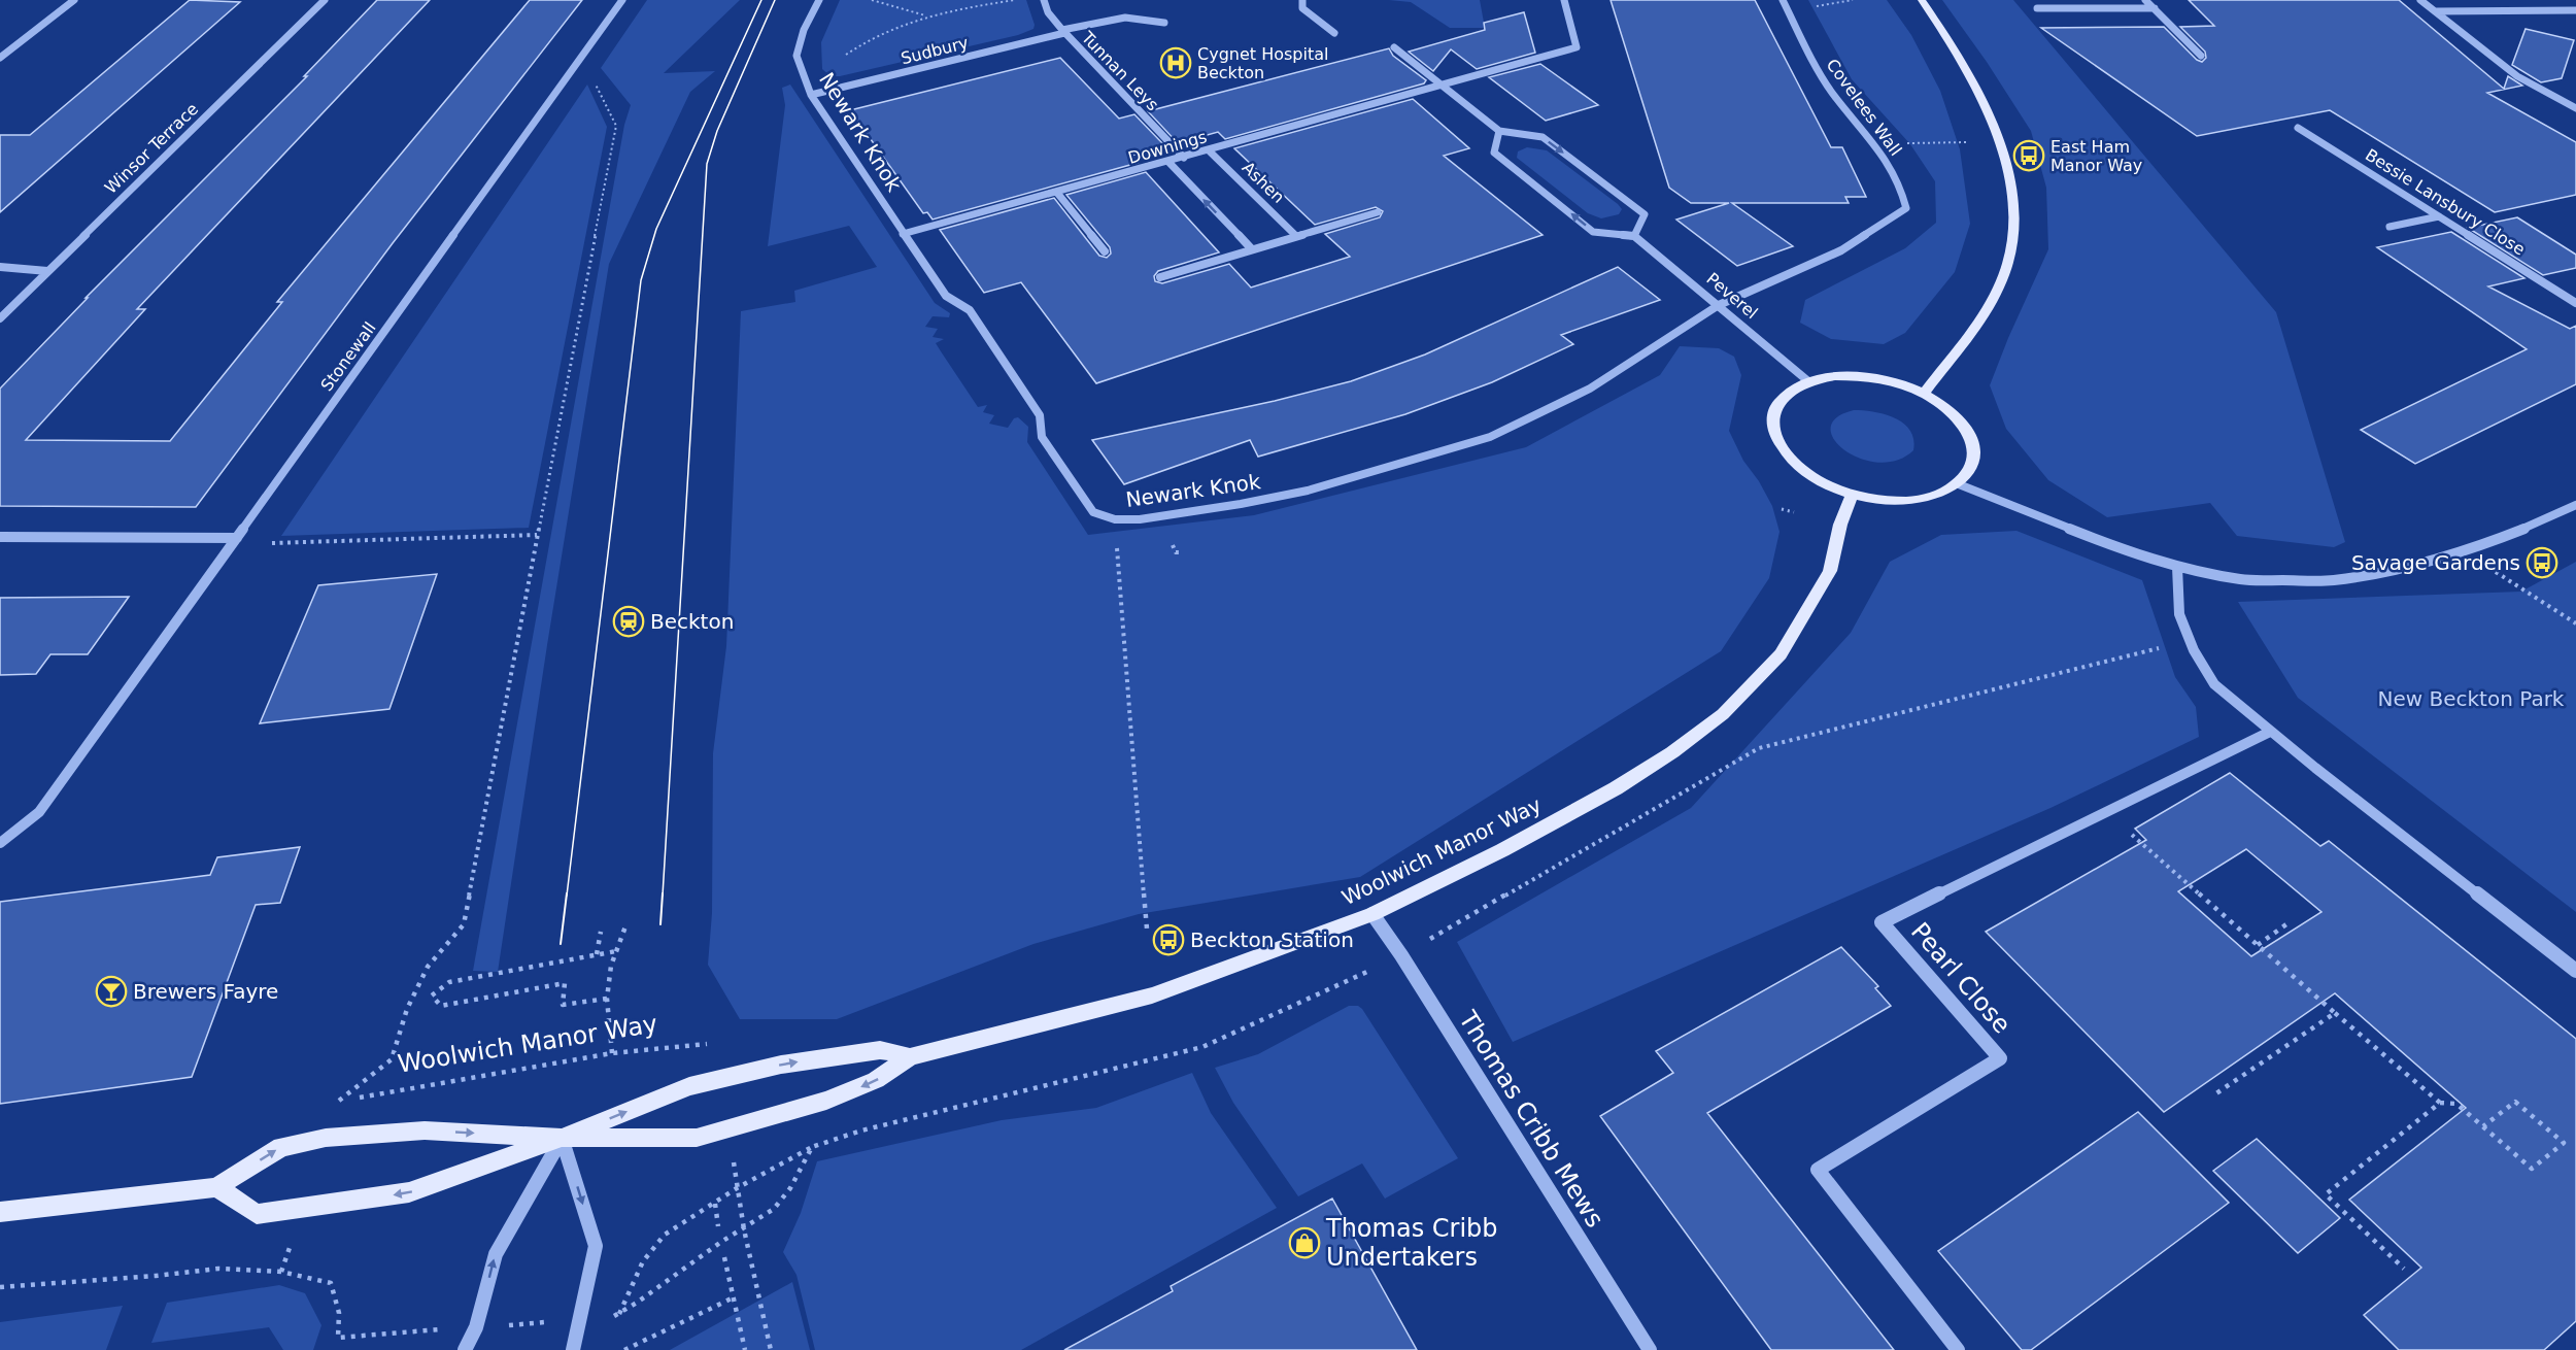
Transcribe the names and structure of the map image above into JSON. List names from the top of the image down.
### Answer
{
  "streets": {
    "main road": ["Woolwich Manor Way"],
    "street": [
      "Sudbury",
      "Tunnan Leys",
      "Covelees Wall",
      "Newark Knok",
      "Downings",
      "Winsor Terrace",
      "Ashen",
      "Bessie Lansbury Close",
      "Peverel",
      "Stonewall",
      "Pearl Close",
      "Thomas Cribb Mews"
    ]
  },
  "crossings": [
    ["Sudbury", "Tunnan Leys"],
    ["Sudbury", "Newark Knok"],
    ["Tunnan Leys", "Downings"],
    ["Covelees Wall", "Newark Knok"],
    ["Covelees Wall", "Peverel"],
    ["Newark Knok", "Downings"],
    ["Newark Knok", "Peverel"],
    ["Downings", "Ashen"],
    ["Peverel", "Woolwich Manor Way"],
    ["Woolwich Manor Way", "Thomas Cribb Mews"]
  ],
  "parks": ["New Beckton Park"],
  "places": {
    "hospital": ["Cygnet Hospital Beckton"],
    "bus stop": ["East Ham Manor Way", "Savage Gardens", "Beckton Station"],
    "station": ["Beckton"],
    "bar": ["Brewers Fayre"],
    "shop": ["Thomas Cribb Undertakers"]
  }
}
